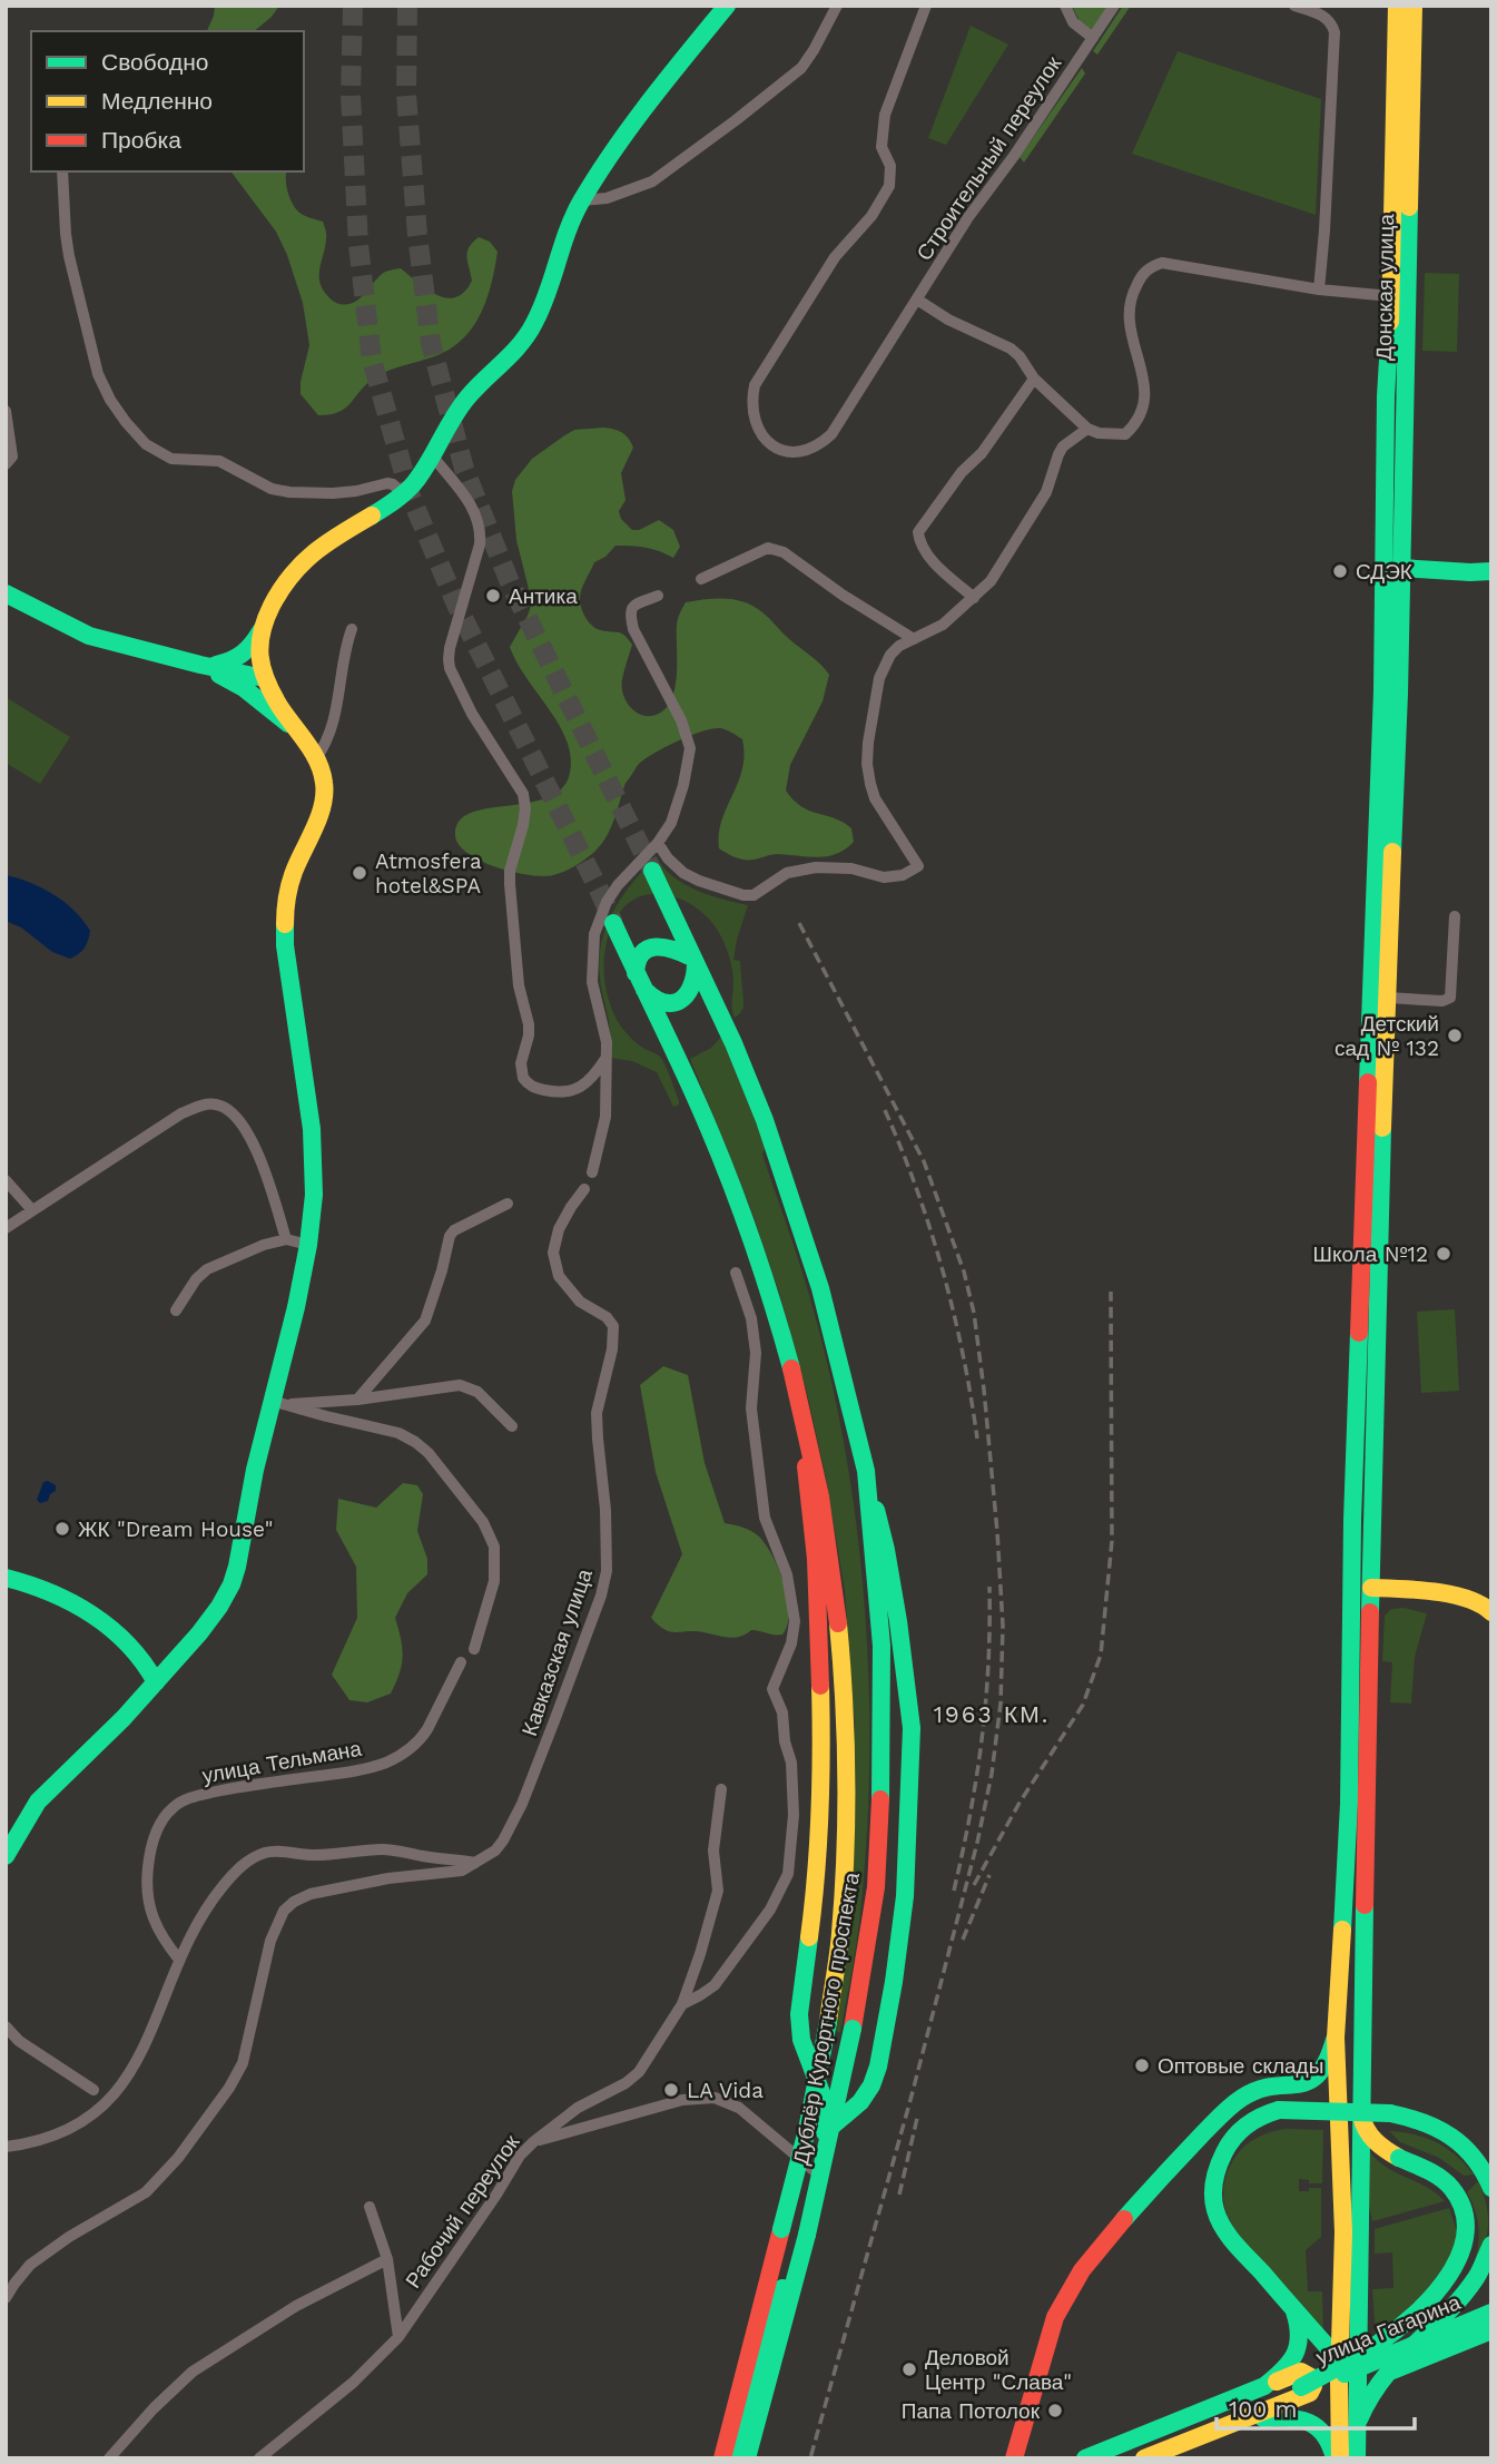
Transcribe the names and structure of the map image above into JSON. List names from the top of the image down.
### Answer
{
  "streets": {
    "main road": ["Донская улица", "Дублёр Курортного проспекта", "улица Гагарина"],
    "street": [
      "Строительный переулок",
      "Кавказская улица",
      "улица Тельмана",
      "Рабочий переулок"
    ]
  },
  "districts": ["1963 КМ."],
  "places": [
    "СДЭК",
    "Антика",
    "Atmosfera hotel&SPA",
    "Детский сад № 132",
    "Школа №12",
    "ЖК \"Dream House\"",
    "Оптовые склады",
    "LA Vida",
    "Деловой Центр \"Слава\"",
    "Папа Потолок"
  ],
  "legend": ["Свободно", "Медленно", "Пробка"],
  "scale_bar": "100 m"
}
